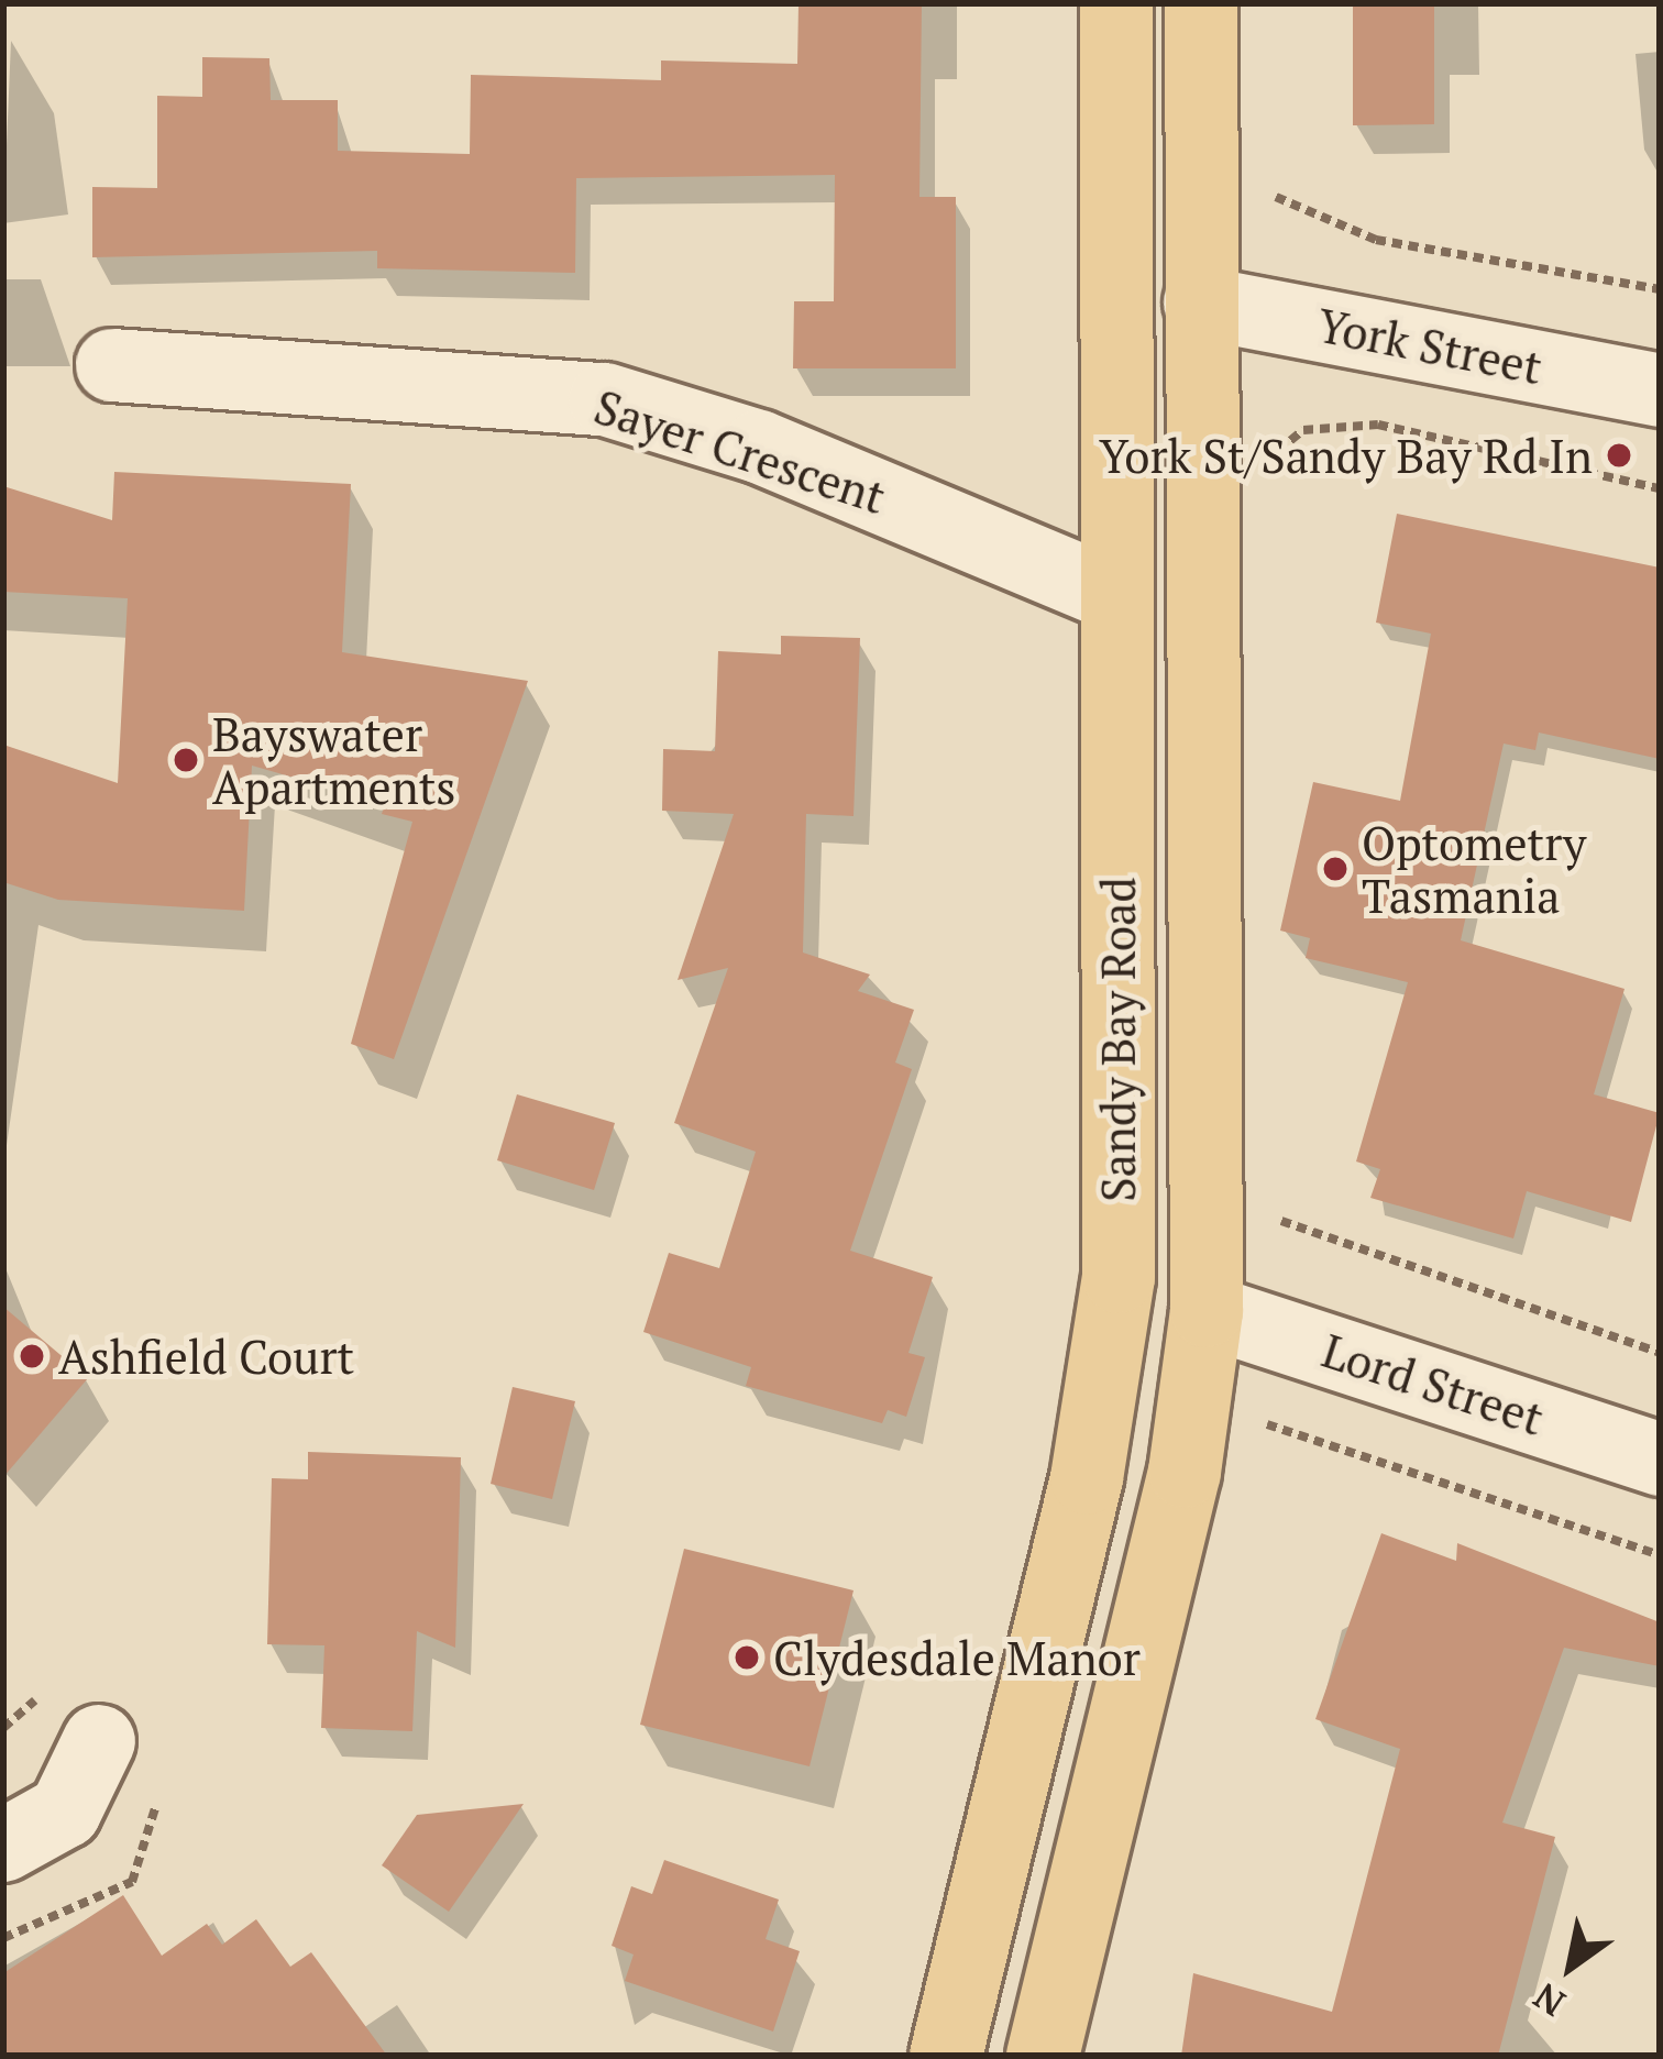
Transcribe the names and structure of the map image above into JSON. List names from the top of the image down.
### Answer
{
  "streets": {
    "main road": ["Sandy Bay Road"],
    "street": ["York Street", "Sayer Crescent", "Lord Street"]
  },
  "crossings": [
    ["York Street", "Sandy Bay Road"],
    ["Sayer Crescent", "Sandy Bay Road"],
    ["Sandy Bay Road", "Lord Street"]
  ],
  "places": [
    "York St/Sandy Bay Rd In",
    "Bayswater Apartments",
    "Optometry Tasmania",
    "Ashfield Court",
    "Clydesdale Manor"
  ],
  "north": "bottom left"
}
